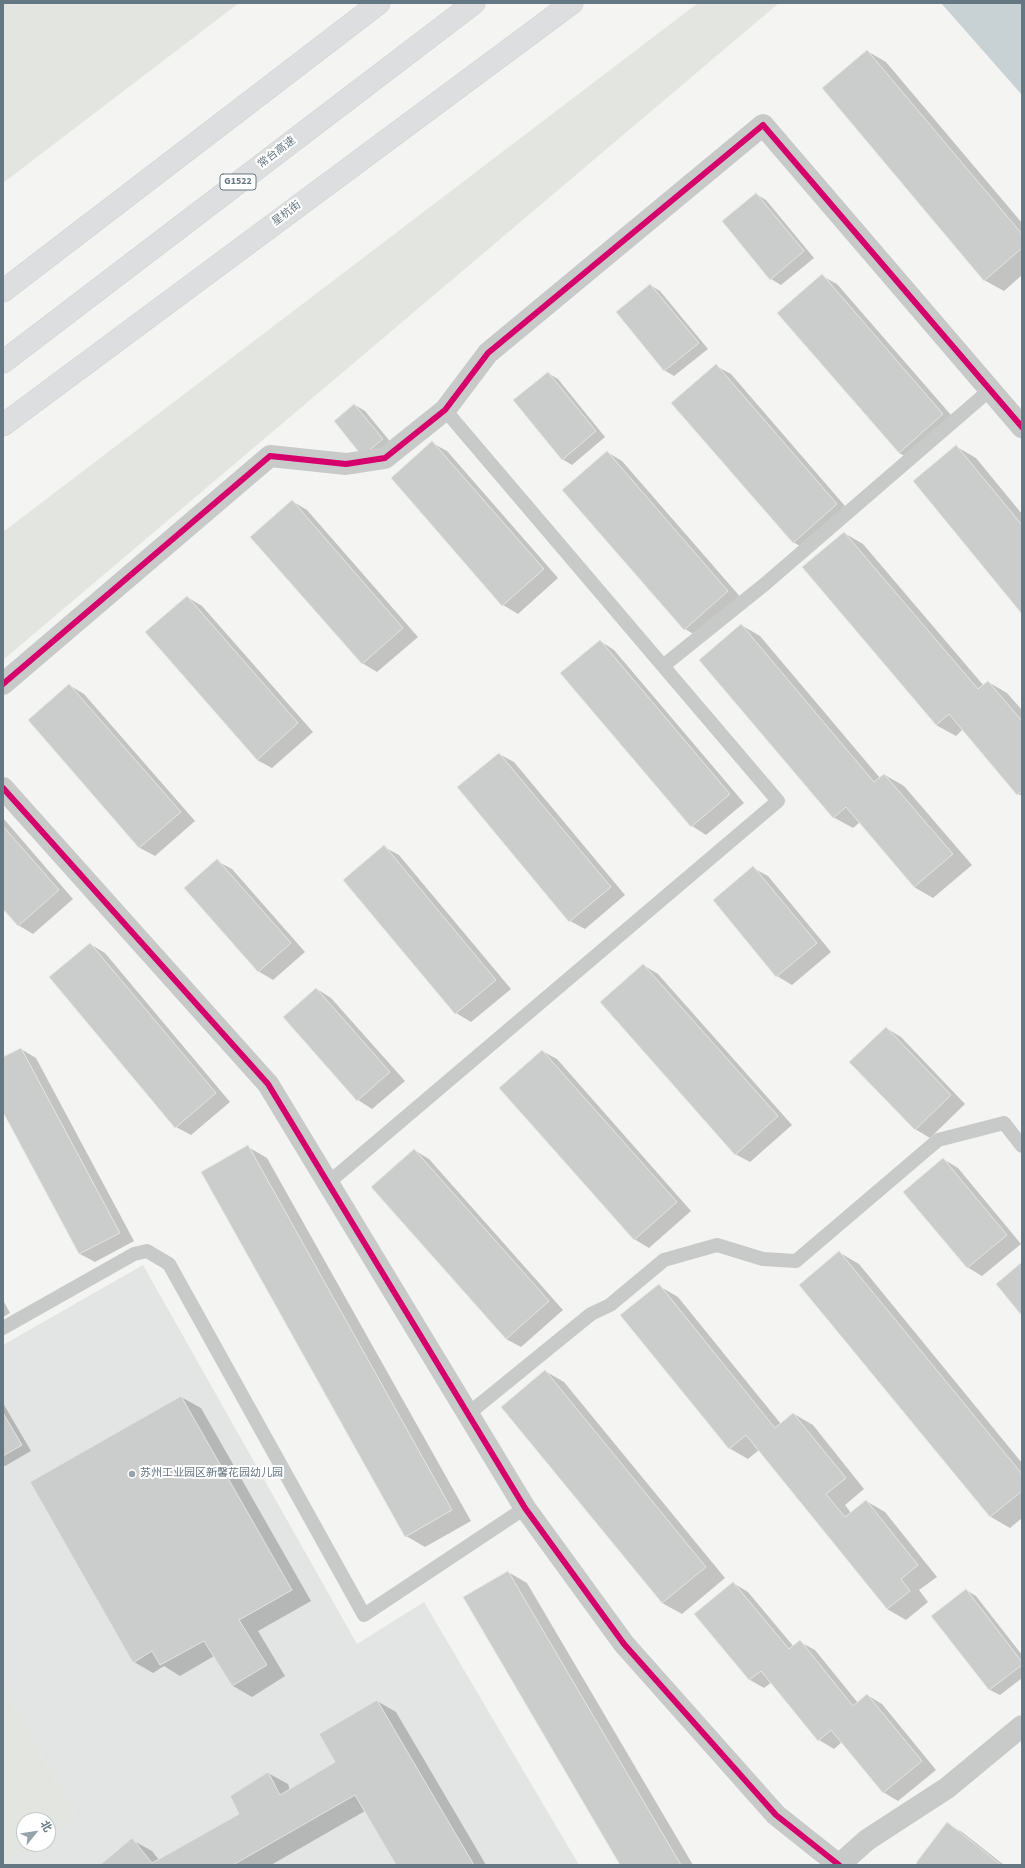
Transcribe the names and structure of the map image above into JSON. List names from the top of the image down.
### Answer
{
  "streets": {
    "main road": ["常台高速", "G1522", "星杭街"]
  },
  "places": ["苏州工业园区新馨花园幼儿园"],
  "north": "top right"
}
